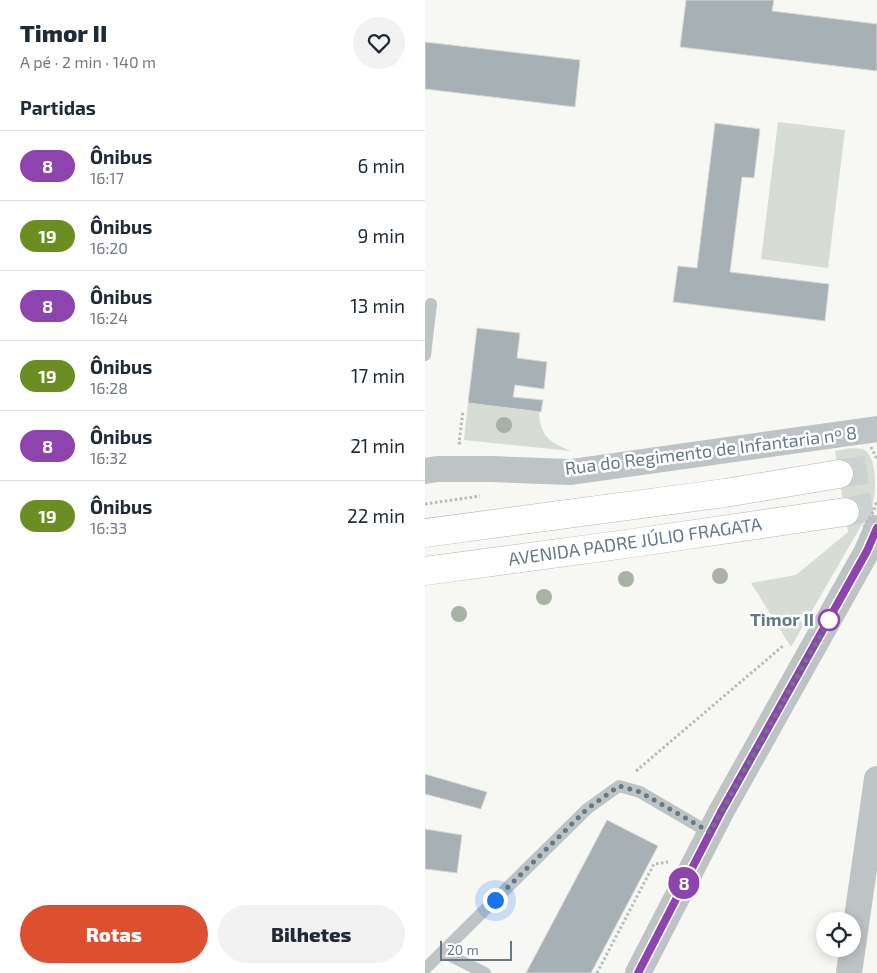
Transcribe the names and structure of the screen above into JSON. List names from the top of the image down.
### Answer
{
  "streets": {
    "highway": ["AVENIDA PADRE JÚLIO FRAGATA"],
    "street": ["Rua do Regimento de Infantaria nº 8"]
  },
  "places": ["Timor II"],
  "lines": ["bus line 8"],
  "scale_bar": "20 m",
  "page": {
    "heading": [
      ["Timor II", "A pé · 2 min · 140 m"],
      "Partidas"
    ],
    "on_map": "8",
    "list": [
      {
        "mark": "8",
        "name": "Ônibus",
        "note": "16:17",
        "value": "6 min"
      },
      {
        "mark": "19",
        "name": "Ônibus",
        "note": "16:20",
        "value": "9 min"
      },
      {
        "mark": "8",
        "name": "Ônibus",
        "note": "16:24",
        "value": "13 min"
      },
      {
        "mark": "19",
        "name": "Ônibus",
        "note": "16:28",
        "value": "17 min"
      },
      {
        "mark": "8",
        "name": "Ônibus",
        "note": "16:32",
        "value": "21 min"
      },
      {
        "mark": "19",
        "name": "Ônibus",
        "note": "16:33",
        "value": "22 min"
      }
    ],
    "buttons": ["Rotas", "Bilhetes"],
    "scale": "20 m"
  }
}
